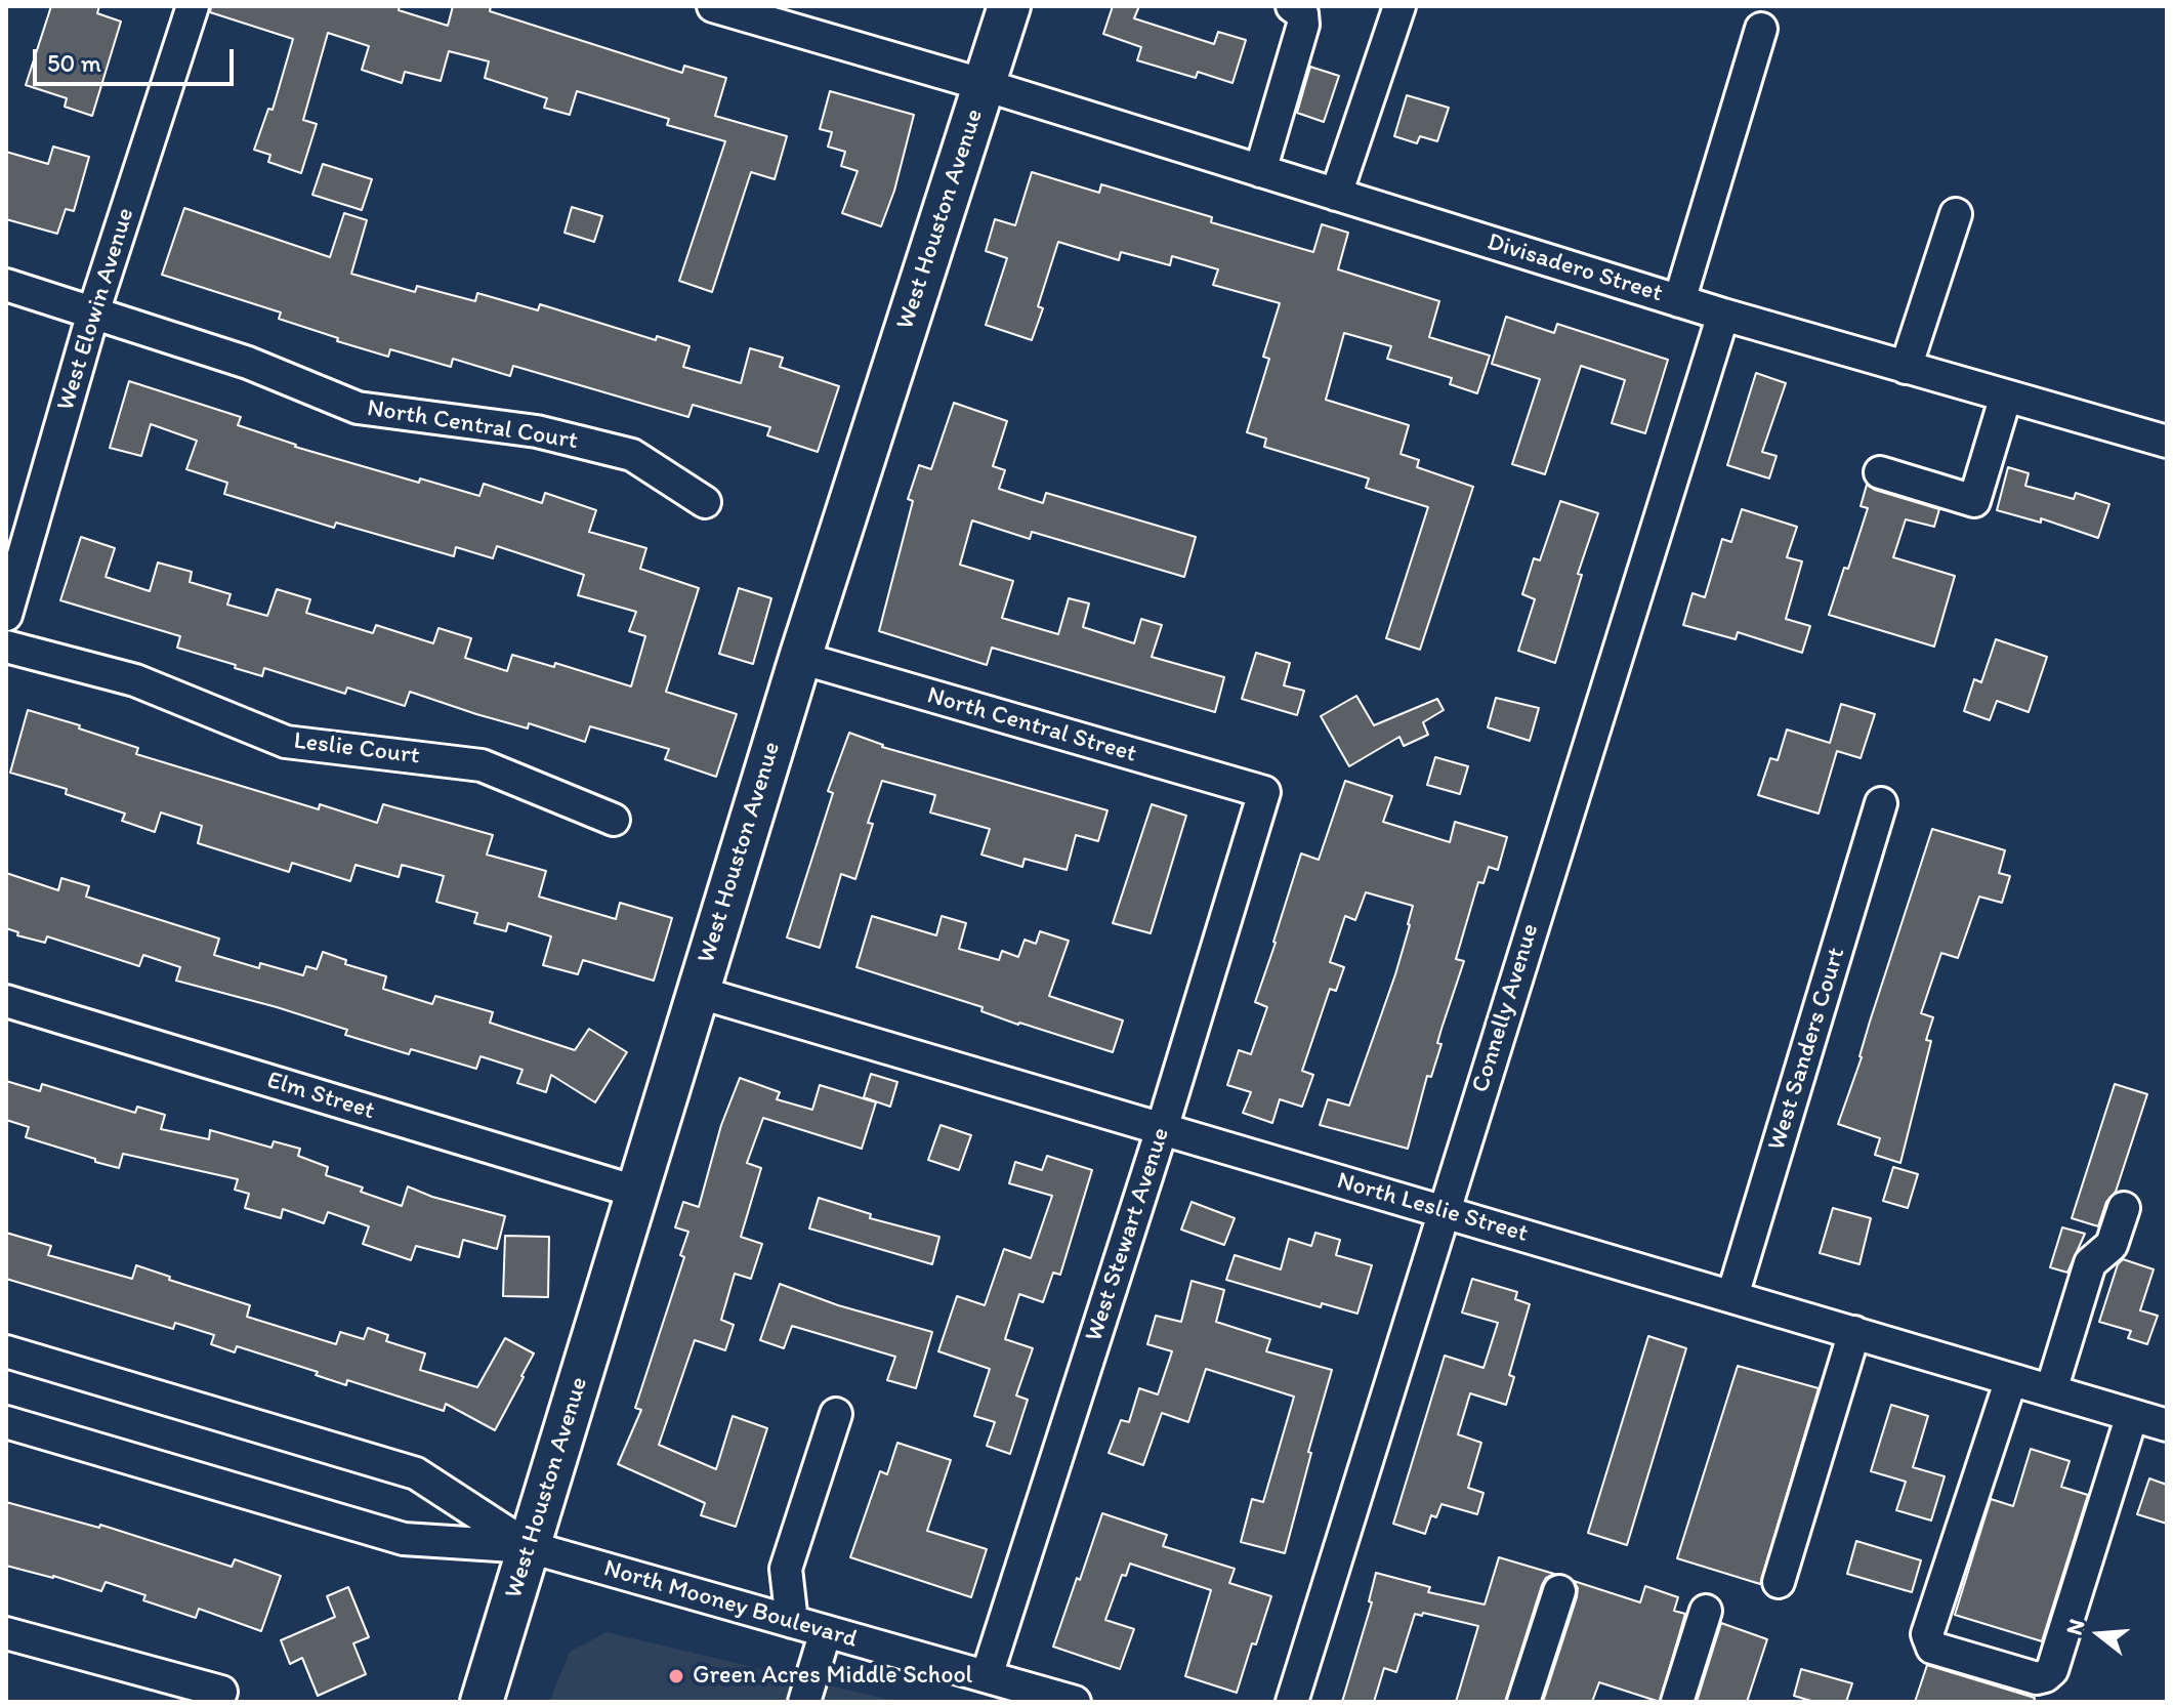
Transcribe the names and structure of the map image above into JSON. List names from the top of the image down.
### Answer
{
  "streets": {
    "main road": ["West Houston Avenue"],
    "street": [
      "Divisadero Street",
      "West Elowin Avenue",
      "North Central Court",
      "North Central Street",
      "Leslie Court",
      "Connelly Avenue",
      "West Sanders Court",
      "Elm Street",
      "North Leslie Street",
      "West Stewart Avenue",
      "North Mooney Boulevard"
    ]
  },
  "crossings": [
    ["West Houston Avenue", "Divisadero Street"],
    ["West Houston Avenue", "North Central Street"],
    ["West Houston Avenue", "Elm Street"],
    ["West Houston Avenue", "North Leslie Street"],
    ["West Houston Avenue", "North Mooney Boulevard"],
    ["Divisadero Street", "Connelly Avenue"],
    ["West Elowin Avenue", "North Central Court"],
    ["North Central Street", "West Stewart Avenue"],
    ["Connelly Avenue", "North Leslie Street"],
    ["West Sanders Court", "North Leslie Street"],
    ["North Leslie Street", "West Stewart Avenue"],
    ["West Stewart Avenue", "North Mooney Boulevard"]
  ],
  "places": ["Green Acres Middle School"],
  "scale_bar": "50 m",
  "north": "left"
}
